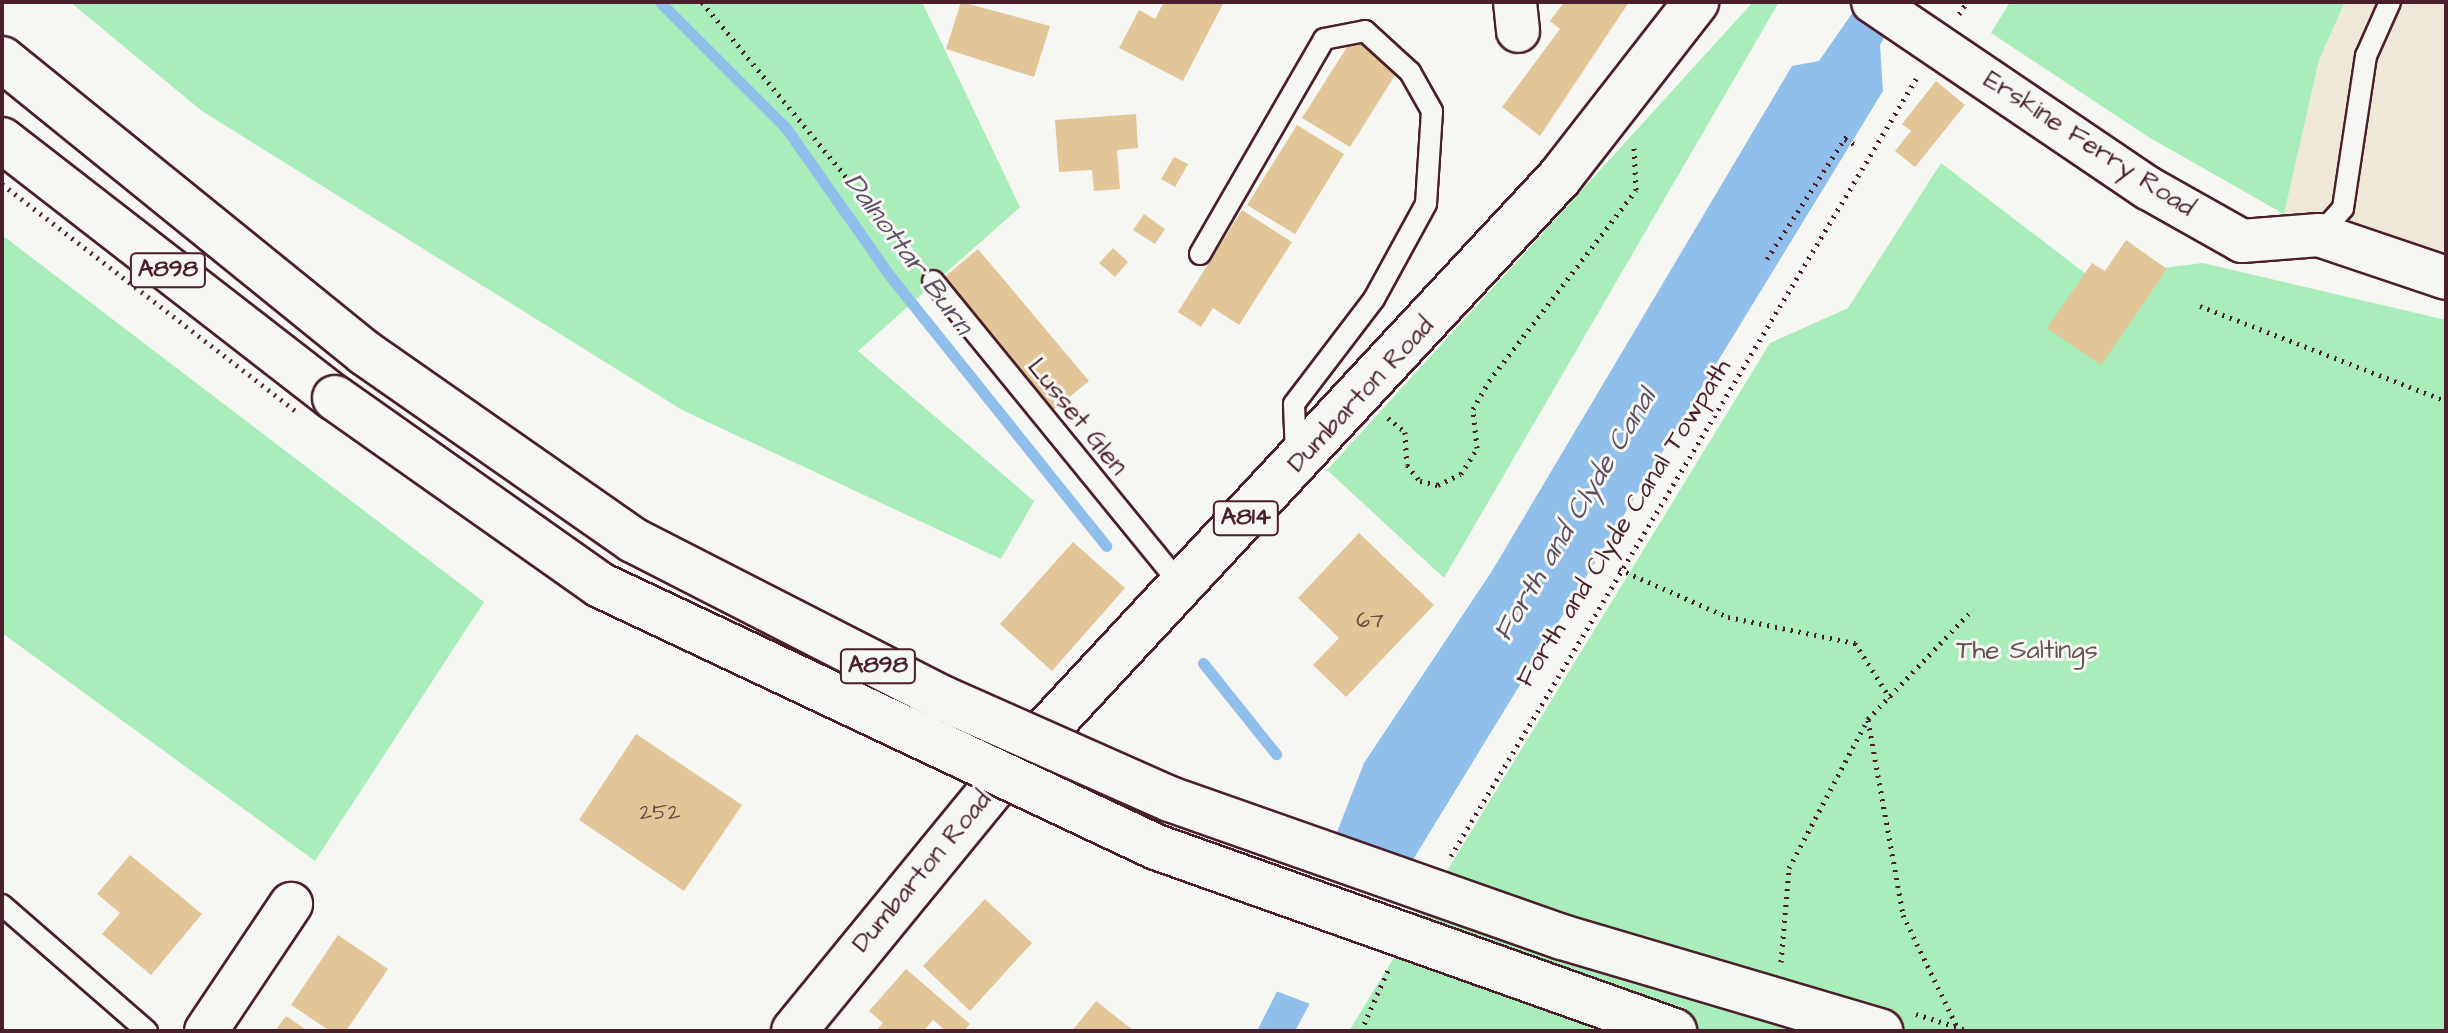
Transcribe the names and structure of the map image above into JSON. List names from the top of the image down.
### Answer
{
  "streets": {
    "main road": ["A898", "Dumbarton Road", "A814"],
    "street": ["Erskine Ferry Road"],
    "lane": ["Lusset Glen"],
    "path": ["Forth and Clyde Canal Towpath"]
  },
  "crossings": [
    ["Erskine Ferry Road", "Forth and Clyde Canal Towpath"],
    ["Dumbarton Road", "Lusset Glen"]
  ],
  "water": ["Dalnottar Burn", "Forth and Clyde Canal"],
  "parks": ["The Saltings"],
  "house_numbers": ["67", "252"]
}
